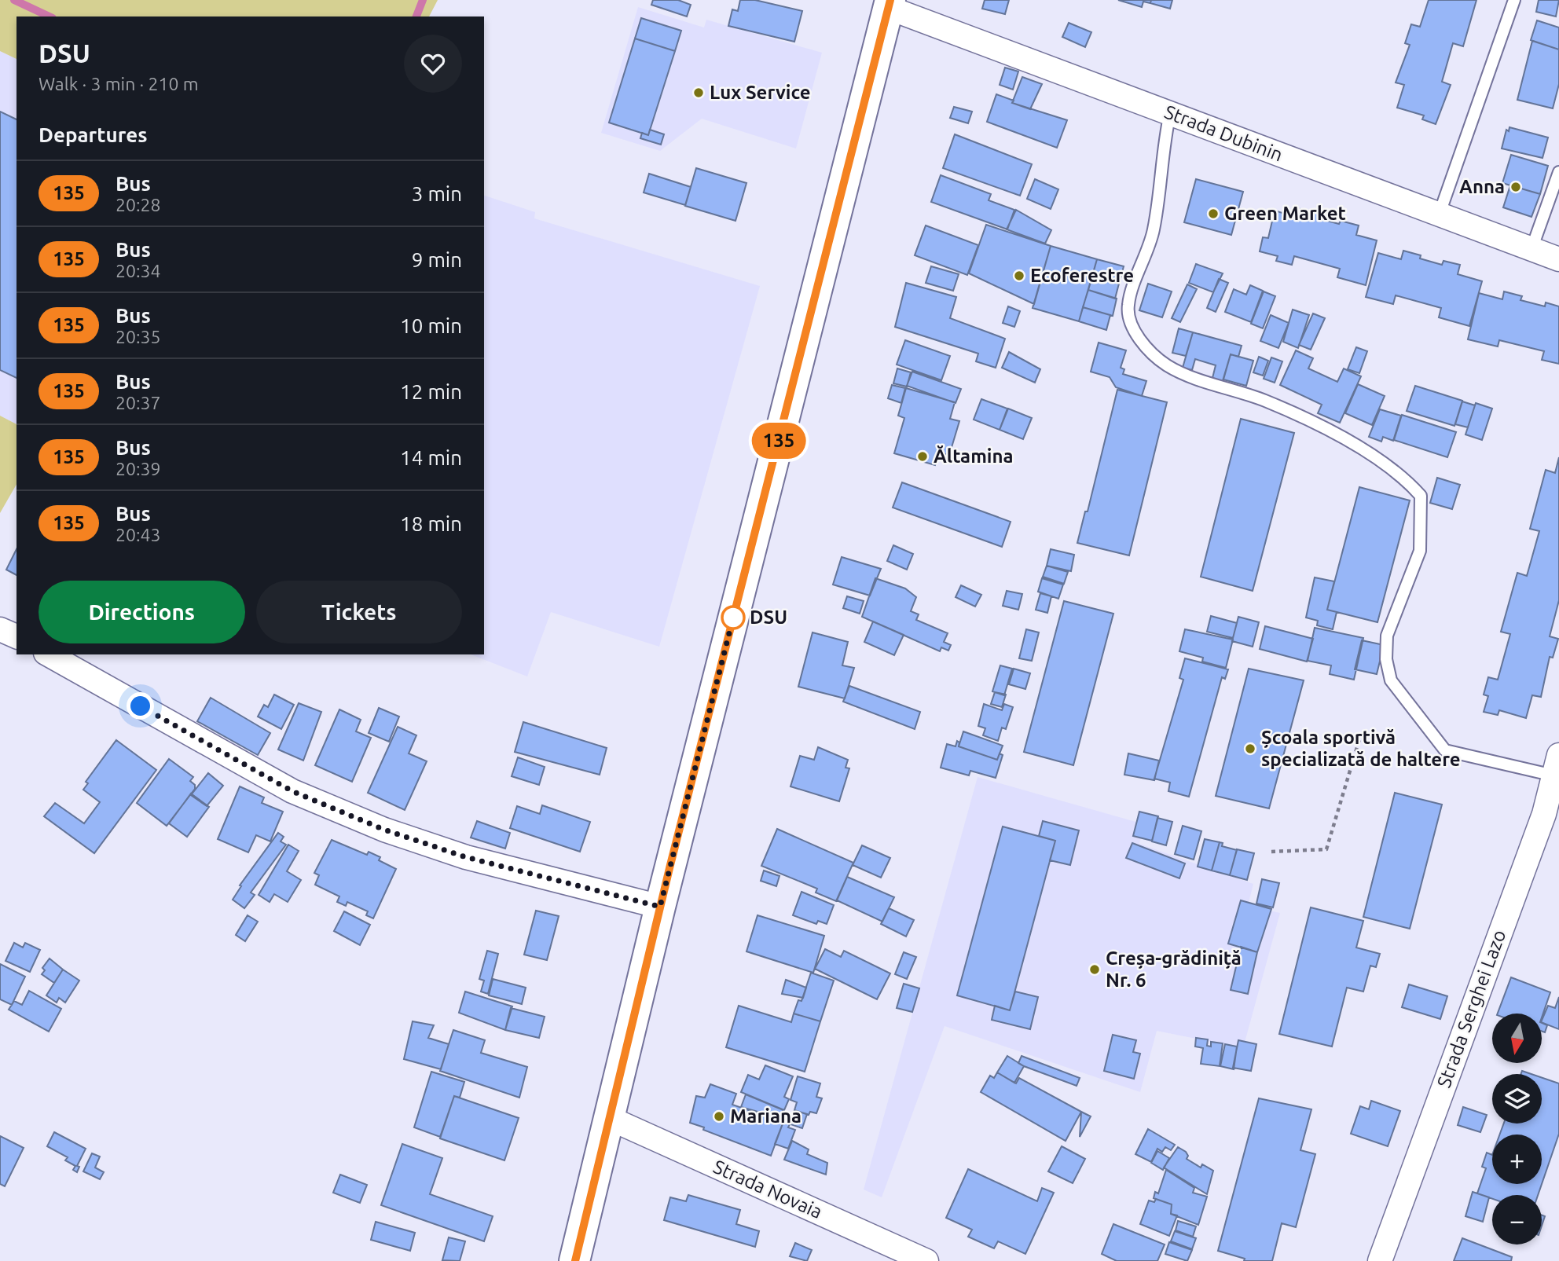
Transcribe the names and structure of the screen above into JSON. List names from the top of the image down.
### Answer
{
  "streets": {
    "street": ["Strada Dubinin", "Strada Serghei Lazo", "Strada Novaia"]
  },
  "places": [
    "Lux Service",
    "Anna",
    "Green Market",
    "Ecoferestre",
    "Ăltamina",
    "DSU",
    "Școala sportivă specializată de haltere",
    "Creșa-grădiniță Nr. 6",
    "Mariana"
  ],
  "lines": ["bus line 135"],
  "north": "bottom",
  "page": {
    "on_map": "135",
    "heading": [
      ["DSU", "Walk · 3 min · 210 m"],
      "Departures"
    ],
    "list": [
      {
        "mark": "135",
        "name": "Bus",
        "note": "20:28",
        "value": "3 min"
      },
      {
        "mark": "135",
        "name": "Bus",
        "note": "20:34",
        "value": "9 min"
      },
      {
        "mark": "135",
        "name": "Bus",
        "note": "20:35",
        "value": "10 min"
      },
      {
        "mark": "135",
        "name": "Bus",
        "note": "20:37",
        "value": "12 min"
      },
      {
        "mark": "135",
        "name": "Bus",
        "note": "20:39",
        "value": "14 min"
      },
      {
        "mark": "135",
        "name": "Bus",
        "note": "20:43",
        "value": "18 min"
      }
    ],
    "buttons": ["Directions", "Tickets"],
    "map_buttons": ["+", "−"]
  }
}
